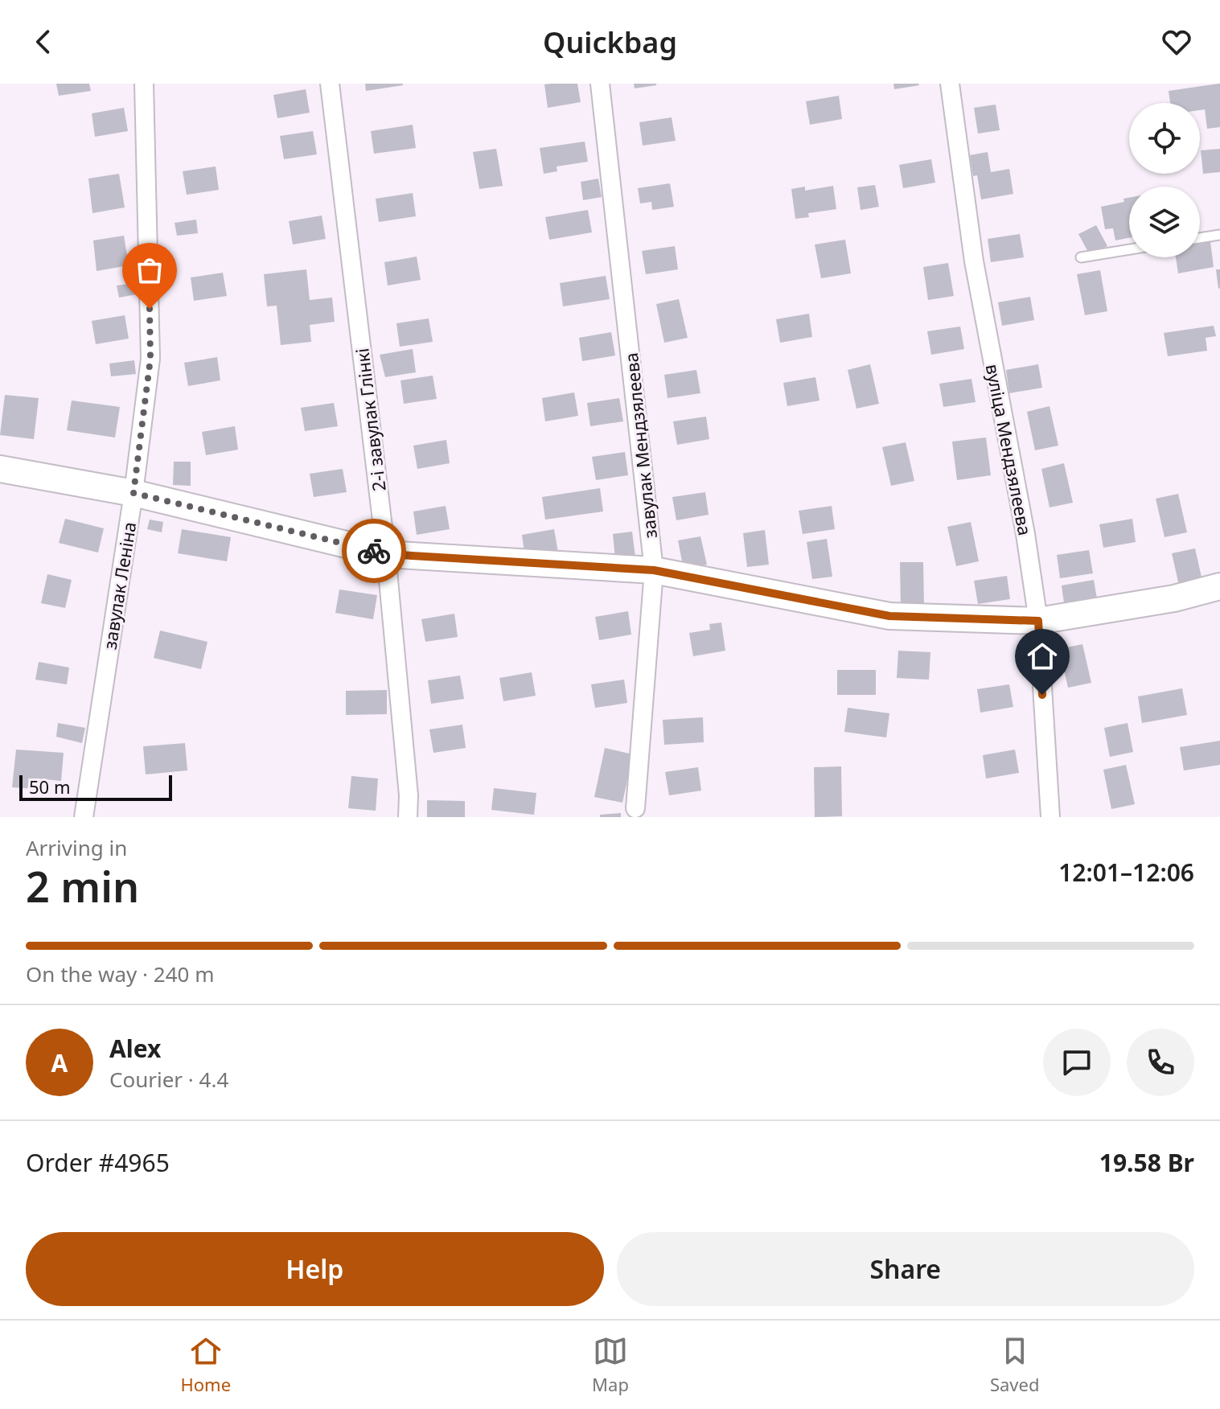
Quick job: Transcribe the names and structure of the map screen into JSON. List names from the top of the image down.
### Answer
{
  "streets": {
    "street": [
      "2-і завулак Глінкі",
      "завулак Мендзялеева",
      "вуліца Мендзялеева",
      "завулак Леніна"
    ]
  },
  "scale_bar": "50 m",
  "page": {
    "header": "Quickbag",
    "scale": "50 m",
    "heading": ["2 min", "Arriving in", "12:01–12:06"],
    "panel": [
      "Alex",
      "Courier · 4.4",
      "Order #4965",
      "19.58 Br"
    ],
    "bar": "On the way · 240 m",
    "round": "A",
    "buttons": ["Help", "Share"],
    "tabs": ["Home", "Map", "Saved"]
  }
}
